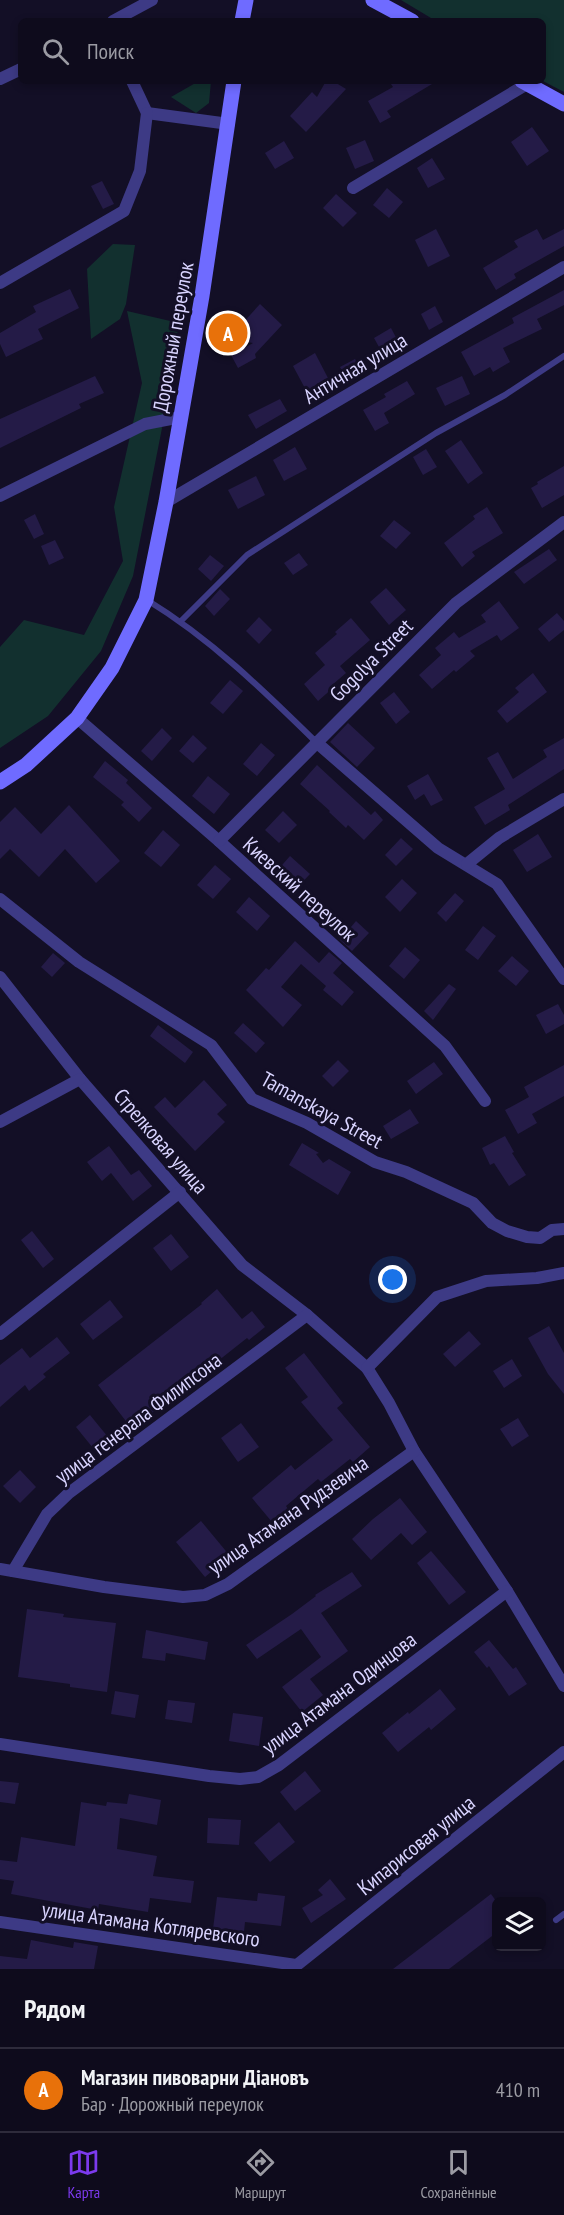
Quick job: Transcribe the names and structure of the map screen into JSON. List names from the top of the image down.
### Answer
{
  "streets": {
    "main road": ["Дорожный переулок"],
    "street": [
      "Античная улица",
      "Gogolya Street",
      "Киевский переулок",
      "Tamanskaya Street",
      "Стрелковая улица",
      "улица генерала Филипсона",
      "улица Атамана Рудзевича",
      "улица Атамана Одинцова",
      "Кипарисовая улица",
      "улица Атамана Котляревского"
    ]
  },
  "crossings": [
    ["Дорожный переулок", "Античная улица"],
    ["Дорожный переулок", "Киевский переулок"],
    ["Gogolya Street", "Киевский переулок"],
    ["Стрелковая улица", "улица генерала Филипсона"],
    ["Стрелковая улица", "улица Атамана Рудзевича"],
    ["Стрелковая улица", "улица Атамана Одинцова"],
    ["улица генерала Филипсона", "улица Атамана Рудзевича"],
    ["Кипарисовая улица", "улица Атамана Котляревского"]
  ],
  "page": {
    "search": "Поиск",
    "pins": "A",
    "heading": "Рядом",
    "list": [
      {
        "mark": "A",
        "name": "Магазин пивоварни Дiановъ",
        "note": "Бар · Дорожный переулок",
        "value": "410 m"
      }
    ],
    "nav": ["Карта", "Маршрут", "Сохранённые"]
  }
}
